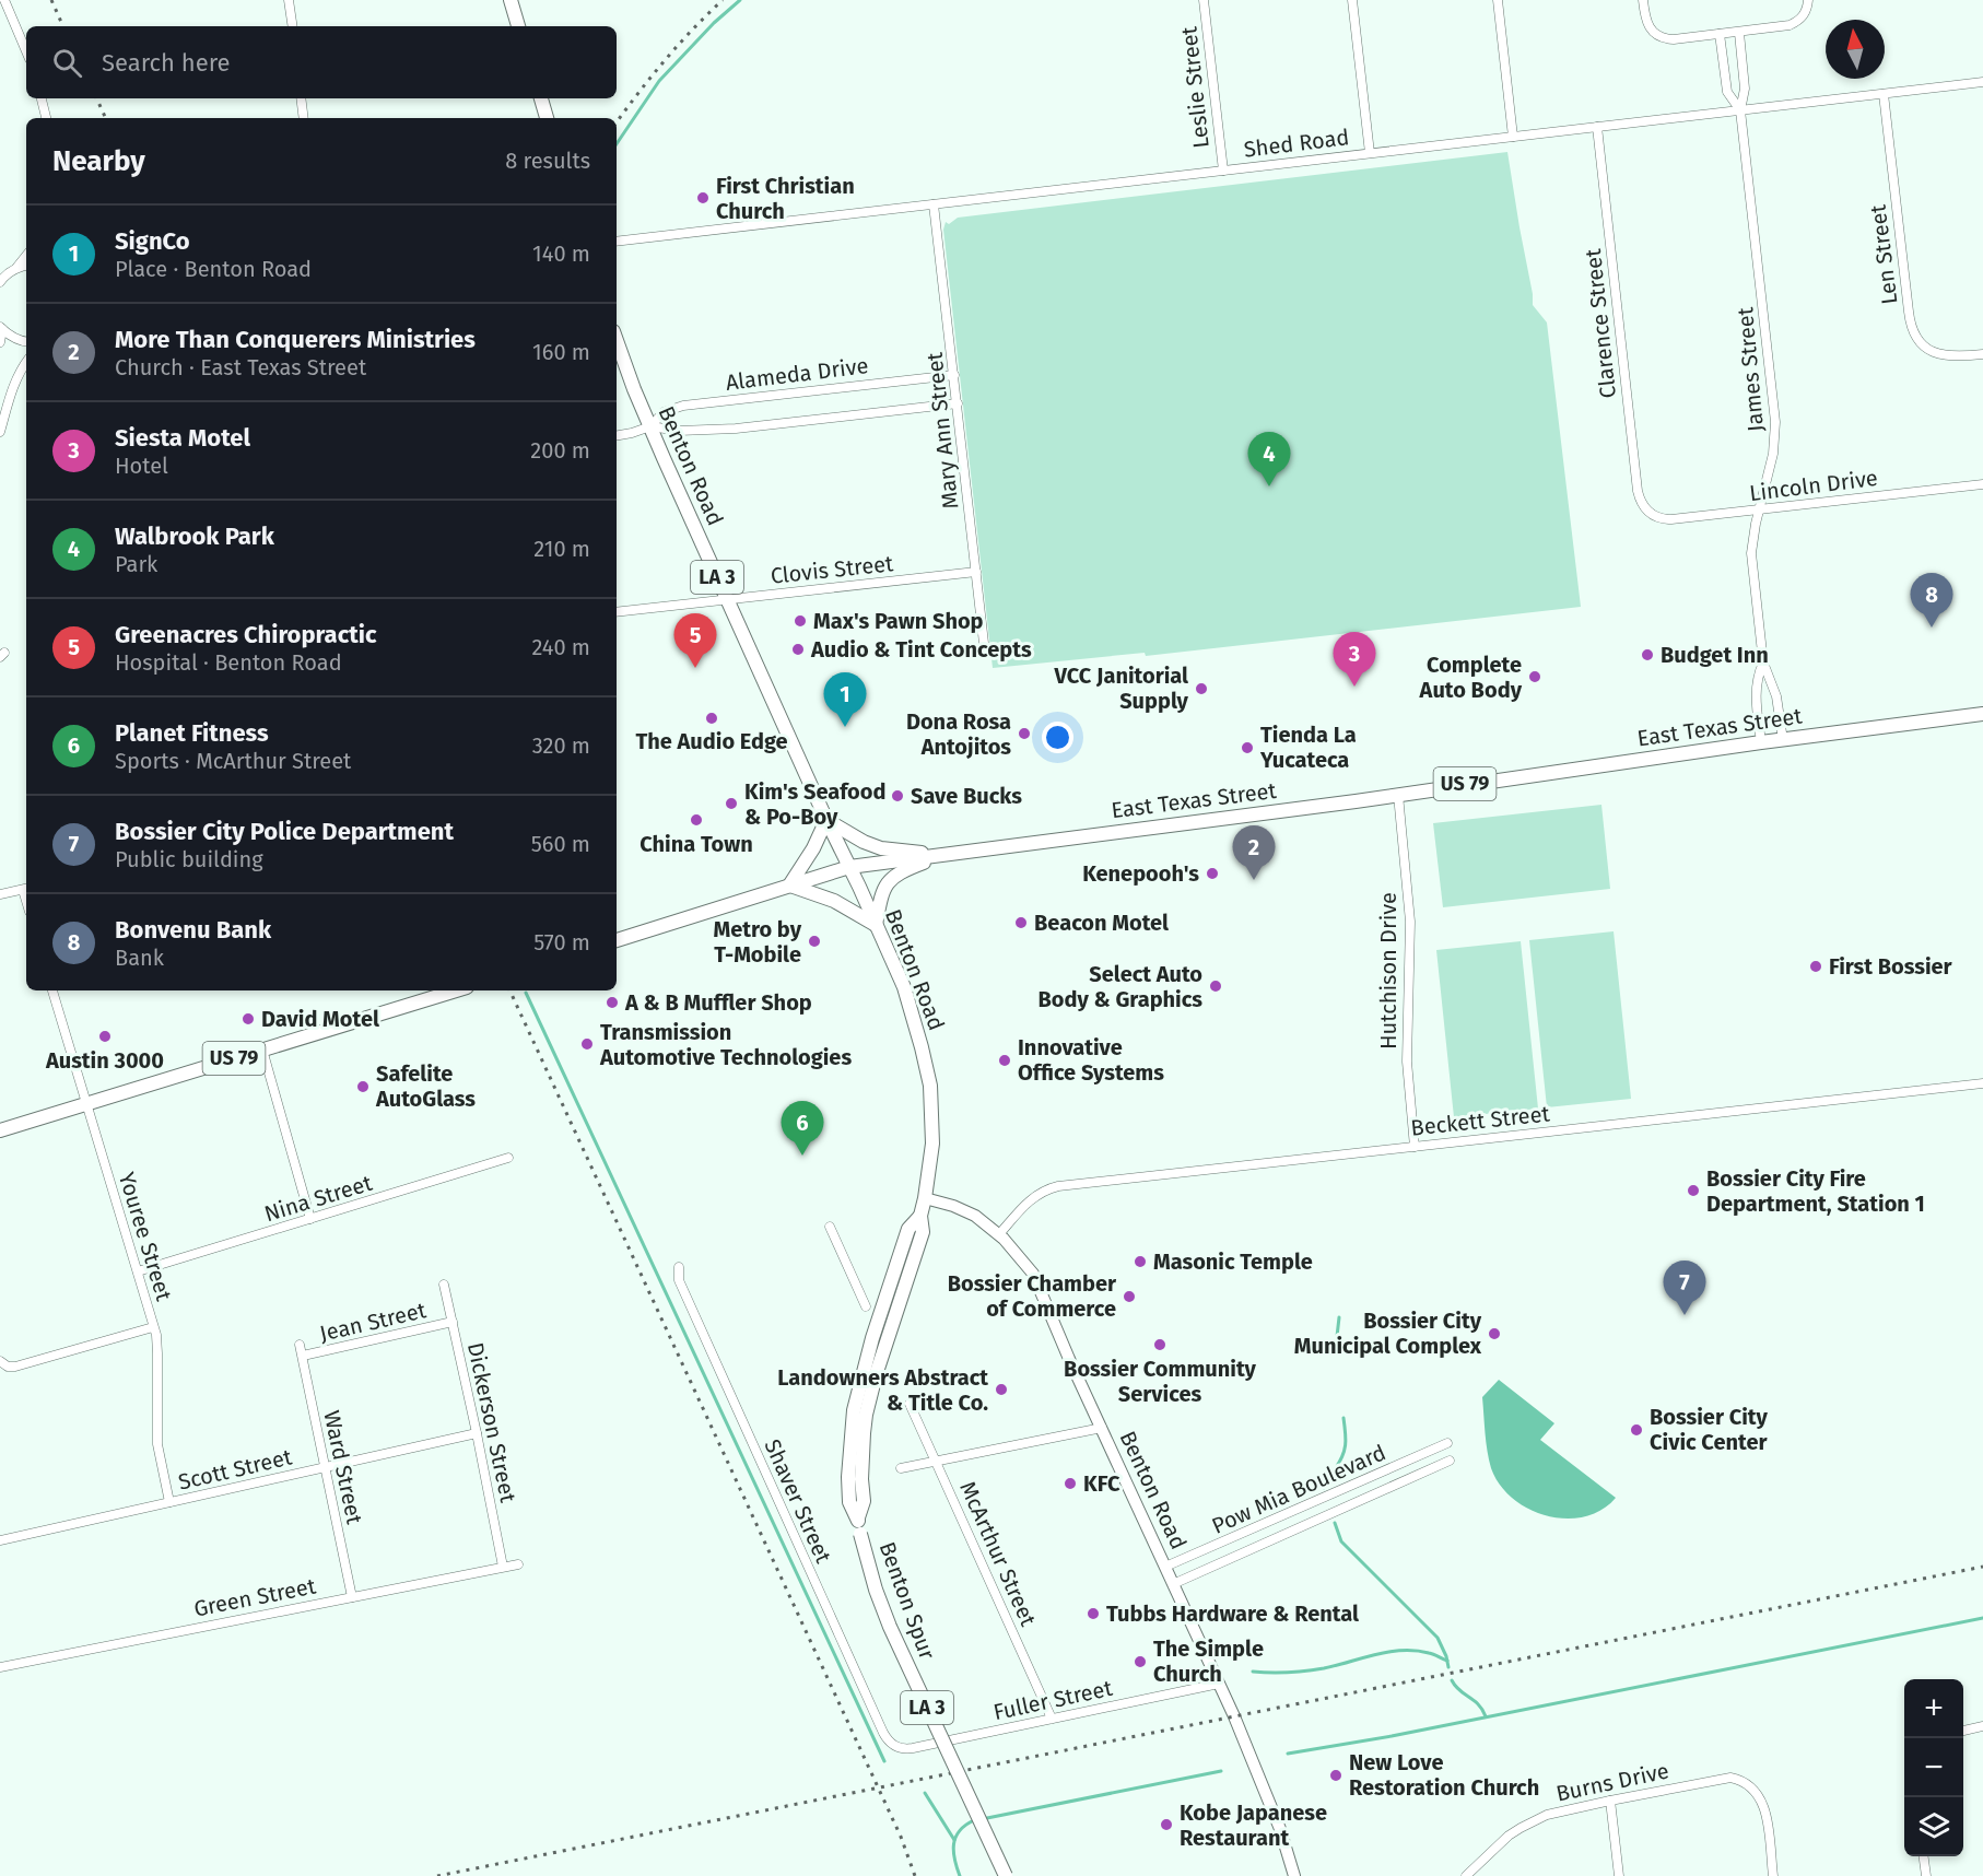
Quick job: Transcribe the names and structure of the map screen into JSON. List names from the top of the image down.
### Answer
{
  "streets": {
    "main road": [
      "Benton Road",
      "LA 3",
      "East Texas Street",
      "US 79",
      "Benton Spur"
    ],
    "street": [
      "Leslie Street",
      "Shed Road",
      "Len Street",
      "Clarence Street",
      "James Street",
      "Alameda Drive",
      "Mary Ann Street",
      "Lincoln Drive",
      "Clovis Street",
      "Hutchison Drive",
      "Beckett Street",
      "Nina Street",
      "Youree Street",
      "Jean Street",
      "Dickerson Street",
      "Ward Street",
      "Scott Street",
      "Pow Mia Boulevard",
      "Shaver Street",
      "McArthur Street",
      "Green Street",
      "Fuller Street",
      "Burns Drive"
    ]
  },
  "crossings": [
    ["Leslie Street", "Shed Road"],
    ["Shed Road", "Len Street"],
    ["Shed Road", "Clarence Street"],
    ["Shed Road", "James Street"],
    ["Shed Road", "Mary Ann Street"],
    ["Clarence Street", "Lincoln Drive"],
    ["James Street", "Lincoln Drive"],
    ["James Street", "East Texas Street"],
    ["Alameda Drive", "Mary Ann Street"],
    ["Alameda Drive", "Benton Road"],
    ["Mary Ann Street", "Clovis Street"],
    ["Benton Road", "Clovis Street"],
    ["Benton Road", "East Texas Street"],
    ["Benton Road", "Beckett Street"],
    ["Benton Road", "Pow Mia Boulevard"],
    ["Benton Road", "Benton Spur"],
    ["Benton Road", "Fuller Street"],
    ["East Texas Street", "Hutchison Drive"],
    ["US 79", "Youree Street"],
    ["Hutchison Drive", "Beckett Street"],
    ["Nina Street", "Youree Street"],
    ["Youree Street", "Scott Street"],
    ["Jean Street", "Dickerson Street"],
    ["Jean Street", "Ward Street"],
    ["Dickerson Street", "Scott Street"],
    ["Dickerson Street", "Green Street"],
    ["Ward Street", "Scott Street"],
    ["Ward Street", "Green Street"],
    ["Shaver Street", "Fuller Street"],
    ["McArthur Street", "Fuller Street"]
  ],
  "places": [
    "First Christian Church",
    "Max's Pawn Shop",
    "Audio & Tint Concepts",
    "Budget Inn",
    "Complete Auto Body",
    "VCC Janitorial Supply",
    "The Audio Edge",
    "Dona Rosa Antojitos",
    "Tienda La Yucateca",
    "Save Bucks",
    "Kim's Seafood & Po-Boy",
    "China Town",
    "Kenepooh's",
    "Beacon Motel",
    "Metro by T-Mobile",
    "First Bossier",
    "Select Auto Body & Graphics",
    "A & B Muffler Shop",
    "David Motel",
    "Austin 3000",
    "Transmission Automotive Technologies",
    "Innovative Office Systems",
    "Safelite AutoGlass",
    "Bossier City Fire Department, Station 1",
    "Masonic Temple",
    "Bossier Chamber of Commerce",
    "Bossier City Municipal Complex",
    "Bossier Community Services",
    "Landowners Abstract & Title Co.",
    "Bossier City Civic Center",
    "KFC",
    "Tubbs Hardware & Rental",
    "The Simple Church",
    "New Love Restoration Church",
    "Kobe Japanese Restaurant"
  ],
  "north": "top",
  "page": {
    "search": "Search here",
    "heading": ["Nearby", "8 results"],
    "list": [
      {
        "mark": "1",
        "name": "SignCo",
        "note": "Place · Benton Road",
        "value": "140 m"
      },
      {
        "mark": "2",
        "name": "More Than Conquerers Ministries",
        "note": "Church · East Texas Street",
        "value": "160 m"
      },
      {
        "mark": "3",
        "name": "Siesta Motel",
        "note": "Hotel",
        "value": "200 m"
      },
      {
        "mark": "4",
        "name": "Walbrook Park",
        "note": "Park",
        "value": "210 m"
      },
      {
        "mark": "5",
        "name": "Greenacres Chiropractic",
        "note": "Hospital · Benton Road",
        "value": "240 m"
      },
      {
        "mark": "6",
        "name": "Planet Fitness",
        "note": "Sports · McArthur Street",
        "value": "320 m"
      },
      {
        "mark": "7",
        "name": "Bossier City Police Department",
        "note": "Public building",
        "value": "560 m"
      },
      {
        "mark": "8",
        "name": "Bonvenu Bank",
        "note": "Bank",
        "value": "570 m"
      }
    ],
    "pins": [
      "4",
      "8",
      "5",
      "3",
      "1",
      "2",
      "6",
      "7"
    ],
    "map_buttons": ["+", "−"]
  }
}
